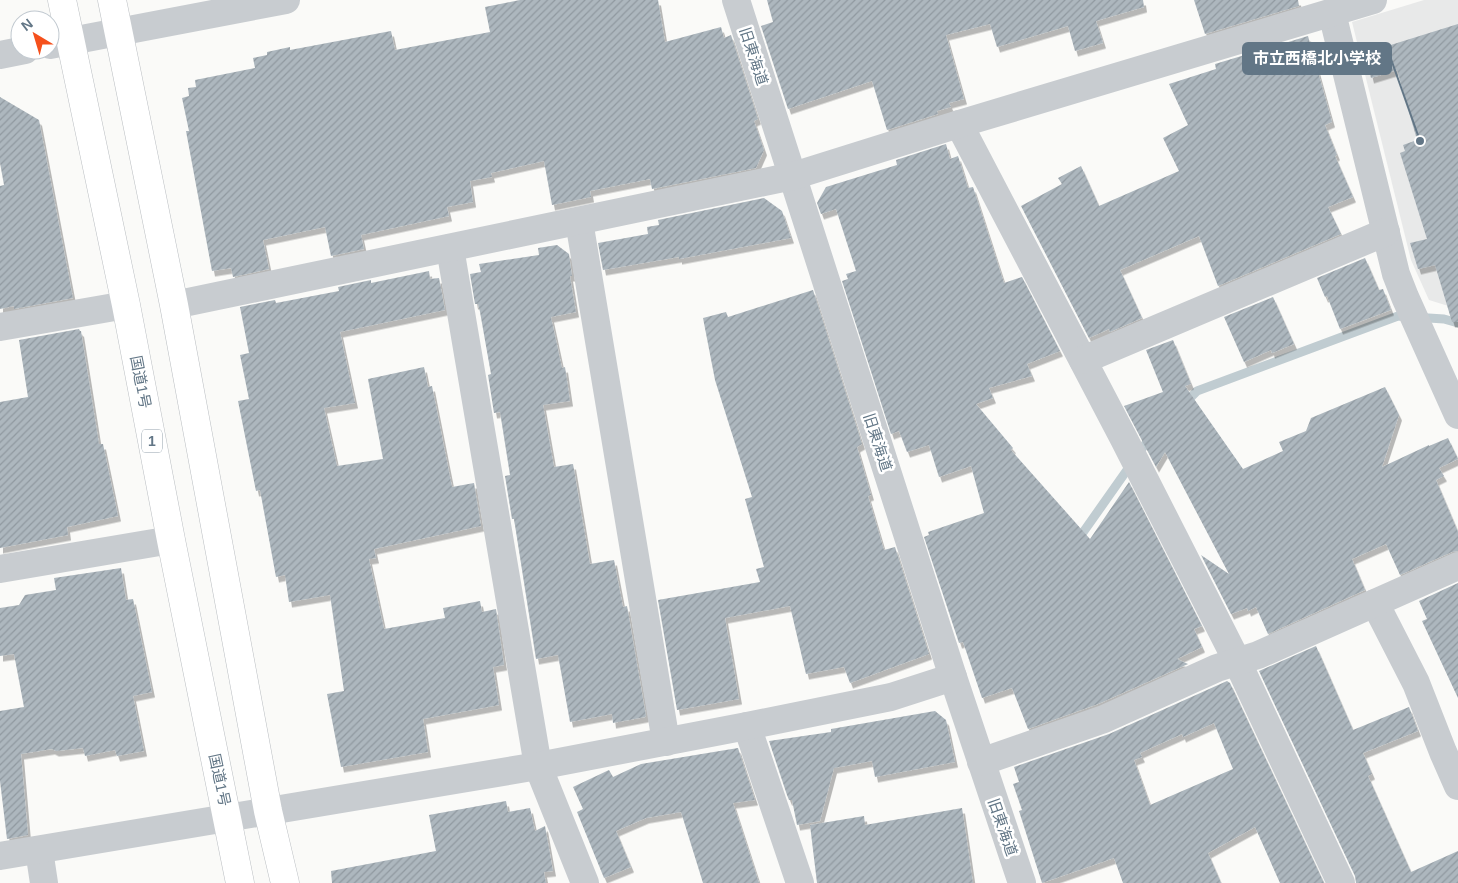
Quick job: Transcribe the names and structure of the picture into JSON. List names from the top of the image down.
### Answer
{
  "streets": {
    "highway": ["国道1号", "1"],
    "street": ["旧東海道"]
  },
  "places": ["市立西橋北小学校"],
  "north": "top left"
}
